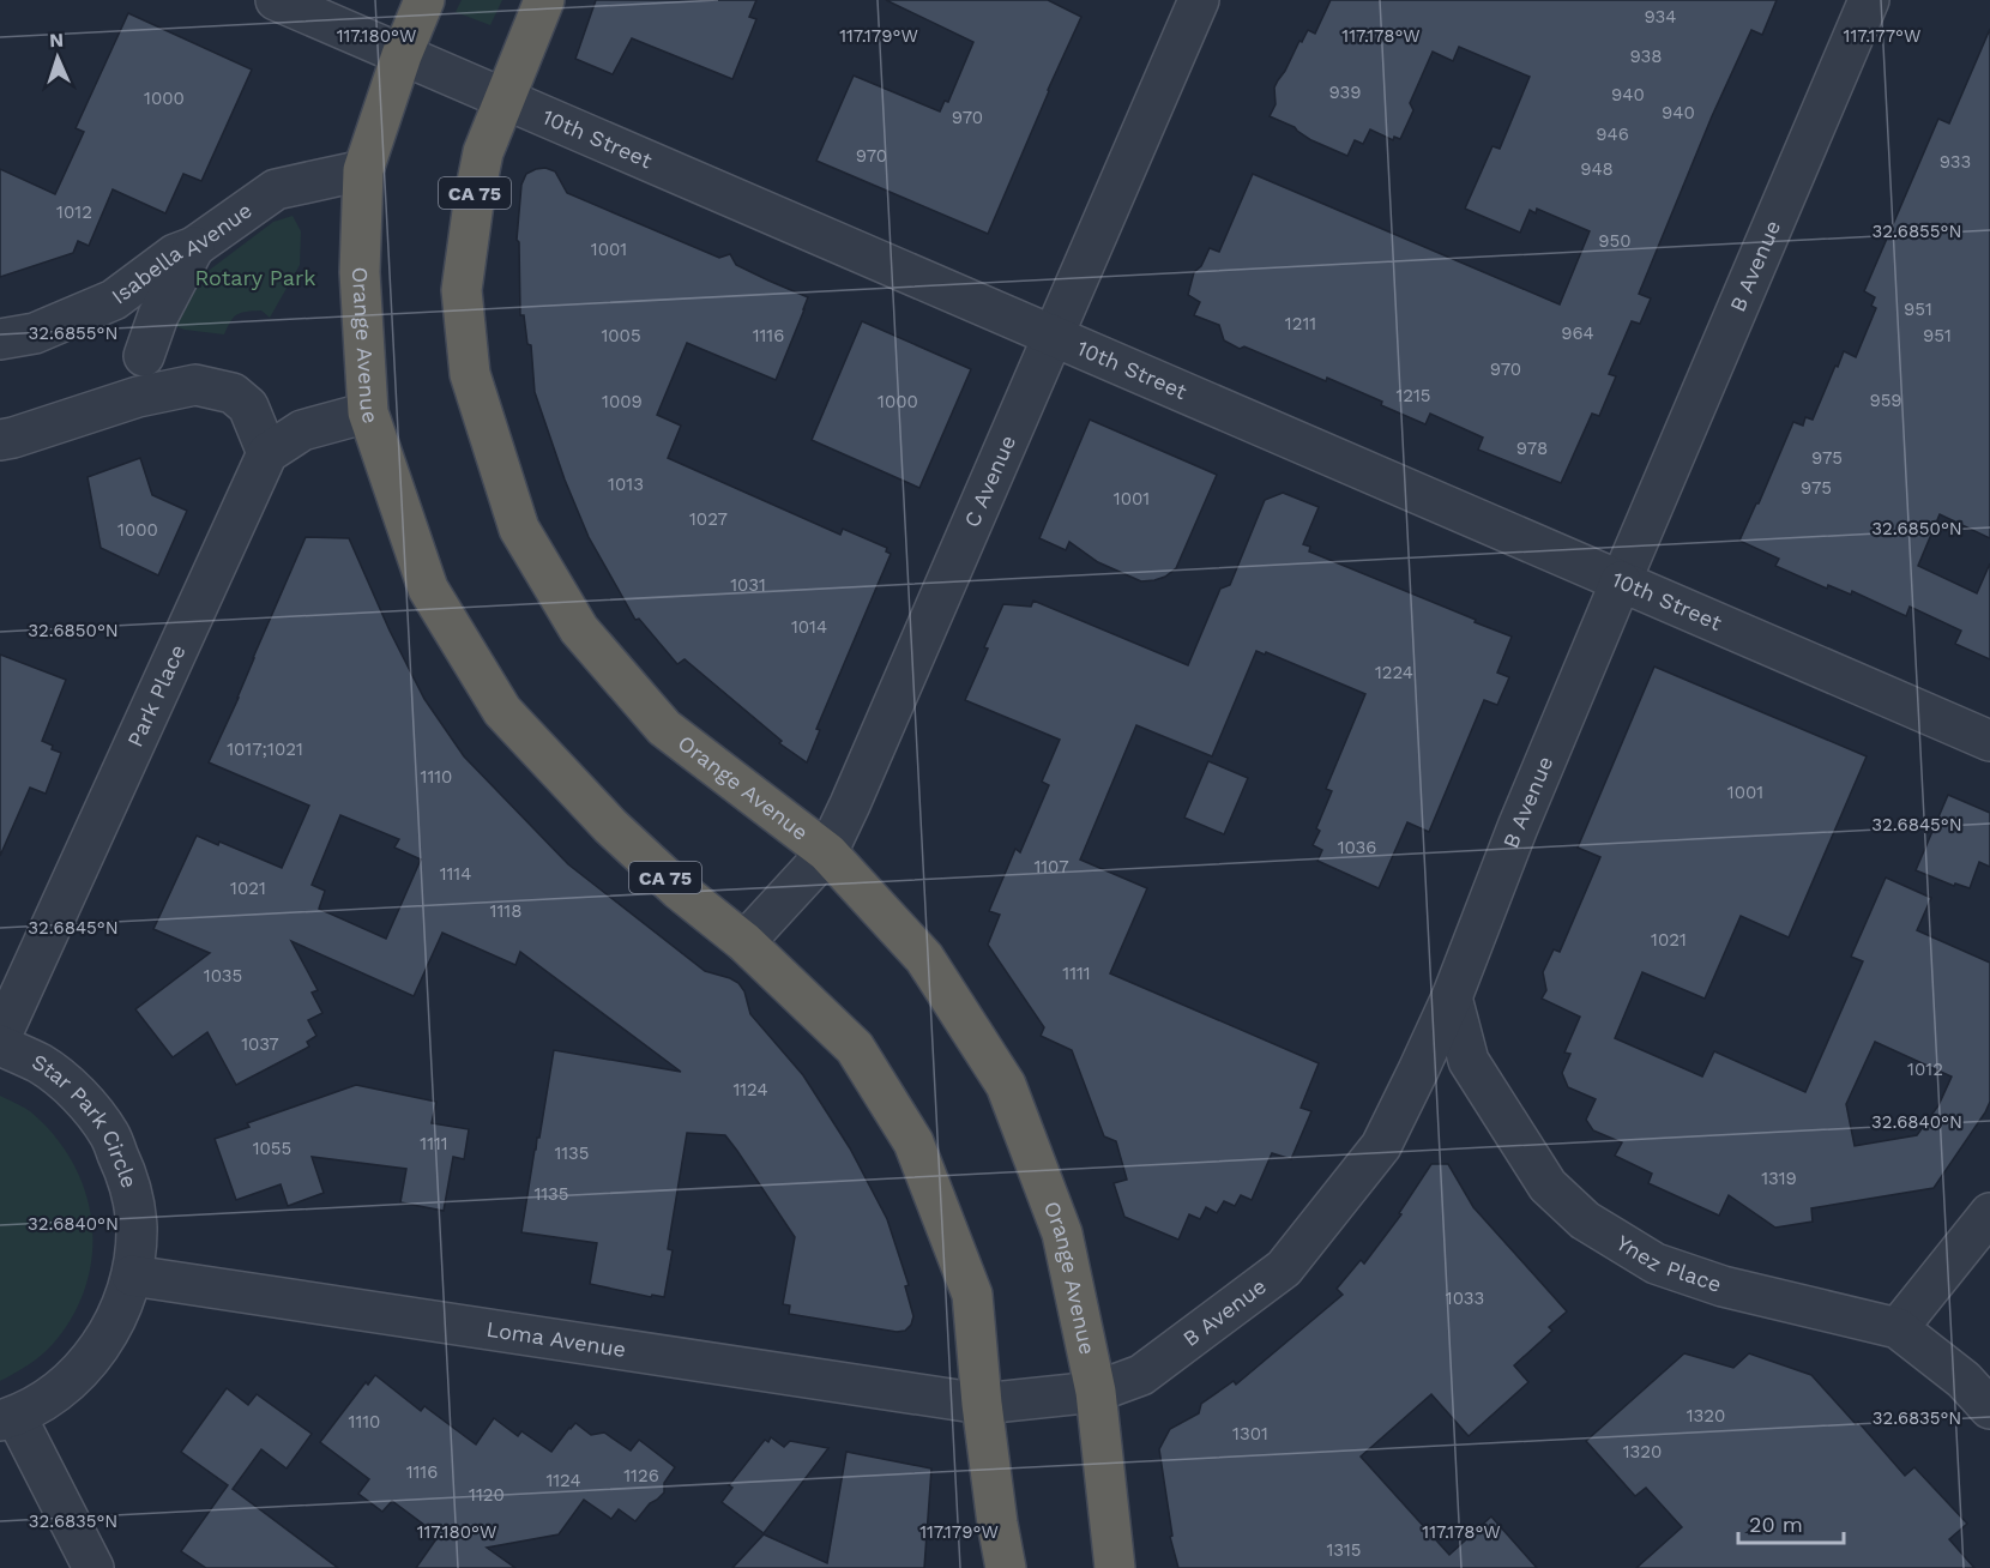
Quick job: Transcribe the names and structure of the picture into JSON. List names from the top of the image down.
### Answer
{
  "streets": {
    "highway": ["CA 75", "Orange Avenue"],
    "street": [
      "10th Street",
      "Isabella Avenue",
      "B Avenue",
      "C Avenue",
      "Park Place",
      "Star Park Circle",
      "Ynez Place",
      "Loma Avenue"
    ]
  },
  "crossings": [
    ["10th Street", "B Avenue"],
    ["10th Street", "Orange Avenue"],
    ["10th Street", "C Avenue"],
    ["Isabella Avenue", "Orange Avenue"],
    ["B Avenue", "Orange Avenue"],
    ["B Avenue", "Ynez Place"],
    ["B Avenue", "Loma Avenue"],
    ["Orange Avenue", "C Avenue"],
    ["Orange Avenue", "Loma Avenue"],
    ["Star Park Circle", "Loma Avenue"]
  ],
  "parks": ["Rotary Park"],
  "house_numbers": [
    "934",
    "938",
    "939",
    "940",
    "1000",
    "940",
    "970",
    "946",
    "970",
    "933",
    "948",
    "1012",
    "950",
    "1001",
    "951",
    "1211",
    "964",
    "1005",
    "1116",
    "951",
    "970",
    "1215",
    "959",
    "1009",
    "1000",
    "978",
    "975",
    "1013",
    "975",
    "1001",
    "1027",
    "1000",
    "1031",
    "1014",
    "1224",
    "1017;1021",
    "1110",
    "1001",
    "1036",
    "1107",
    "1114",
    "1021",
    "1118",
    "1021",
    "1111",
    "1035",
    "1037",
    "1012",
    "1124",
    "1111",
    "1055",
    "1135",
    "1319",
    "1135",
    "1033",
    "1320",
    "1110",
    "1301",
    "1320",
    "1116",
    "1126",
    "1124",
    "1120",
    "1315"
  ],
  "scale_bar": "20 m",
  "north": "top",
  "coordinates": [
    "117.180°W",
    "117.179°W",
    "117.178°W",
    "117.177°W",
    "32.6855°N",
    "32.6850°N",
    "32.6845°N",
    "32.6840°N",
    "32.6835°N"
  ]
}
